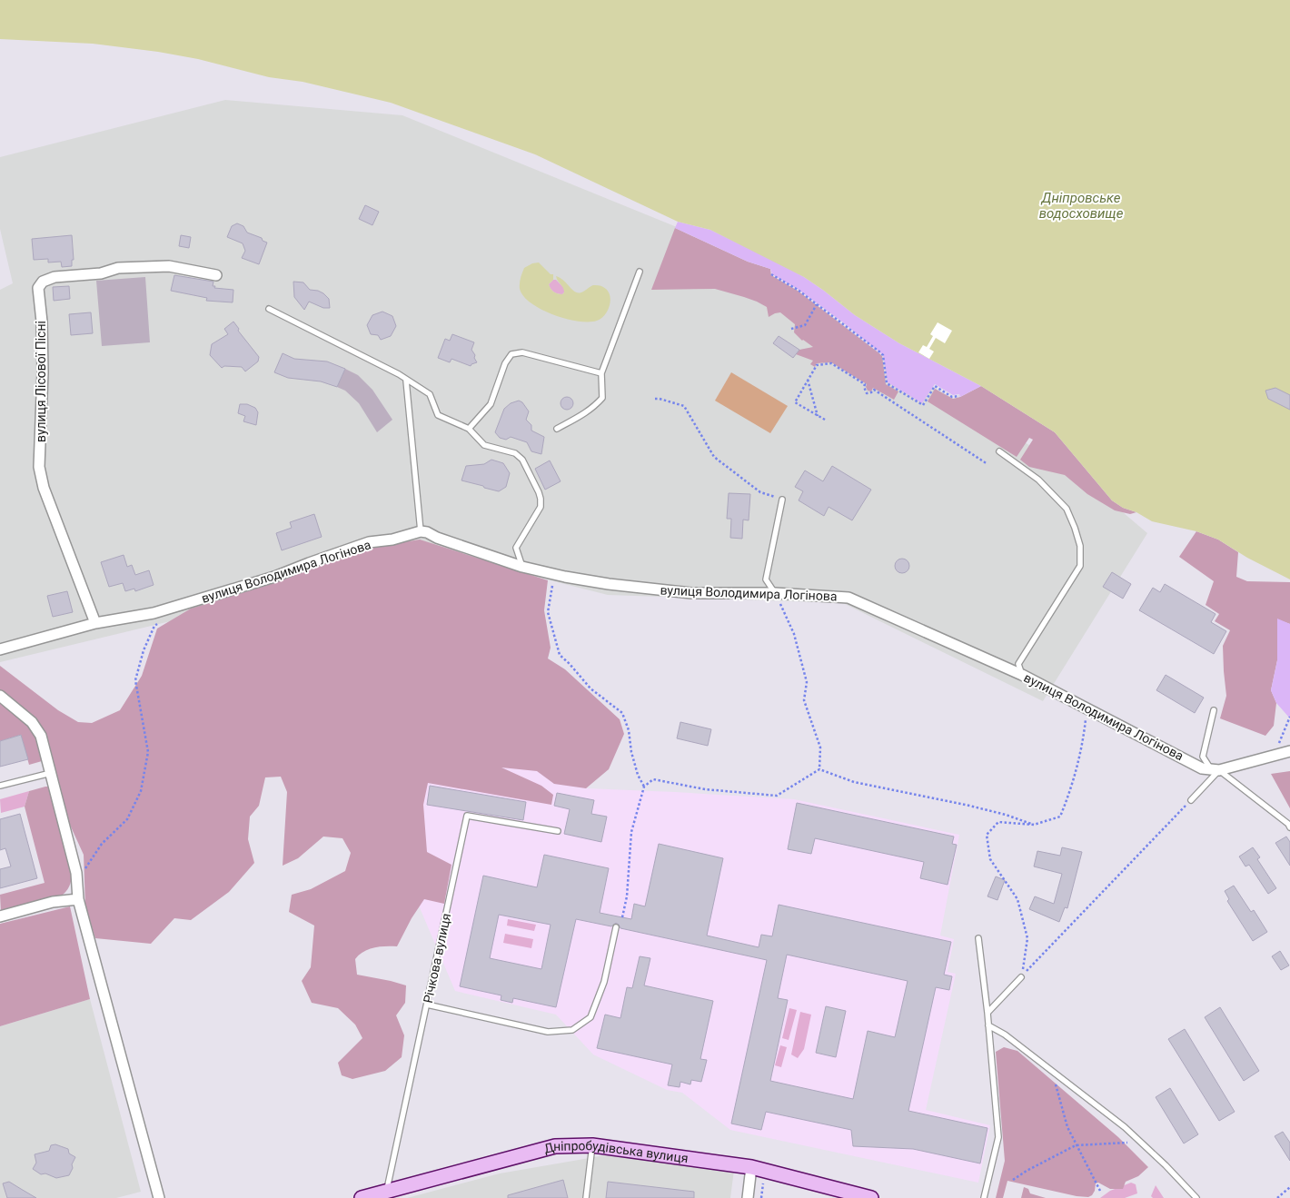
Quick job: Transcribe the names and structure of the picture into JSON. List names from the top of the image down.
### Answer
{
  "streets": {
    "street": ["вулиця Лісової Пісні", "вулиця Володимира Логінова", "Дніпробудівська вулиця"],
    "lane": ["Річкова вулиця"]
  },
  "crossings": [
    ["вулиця Лісової Пісні", "вулиця Володимира Логінова"],
    ["Річкова вулиця", "Дніпробудівська вулиця"]
  ],
  "water": ["Дніпровське водосховище"]
}
